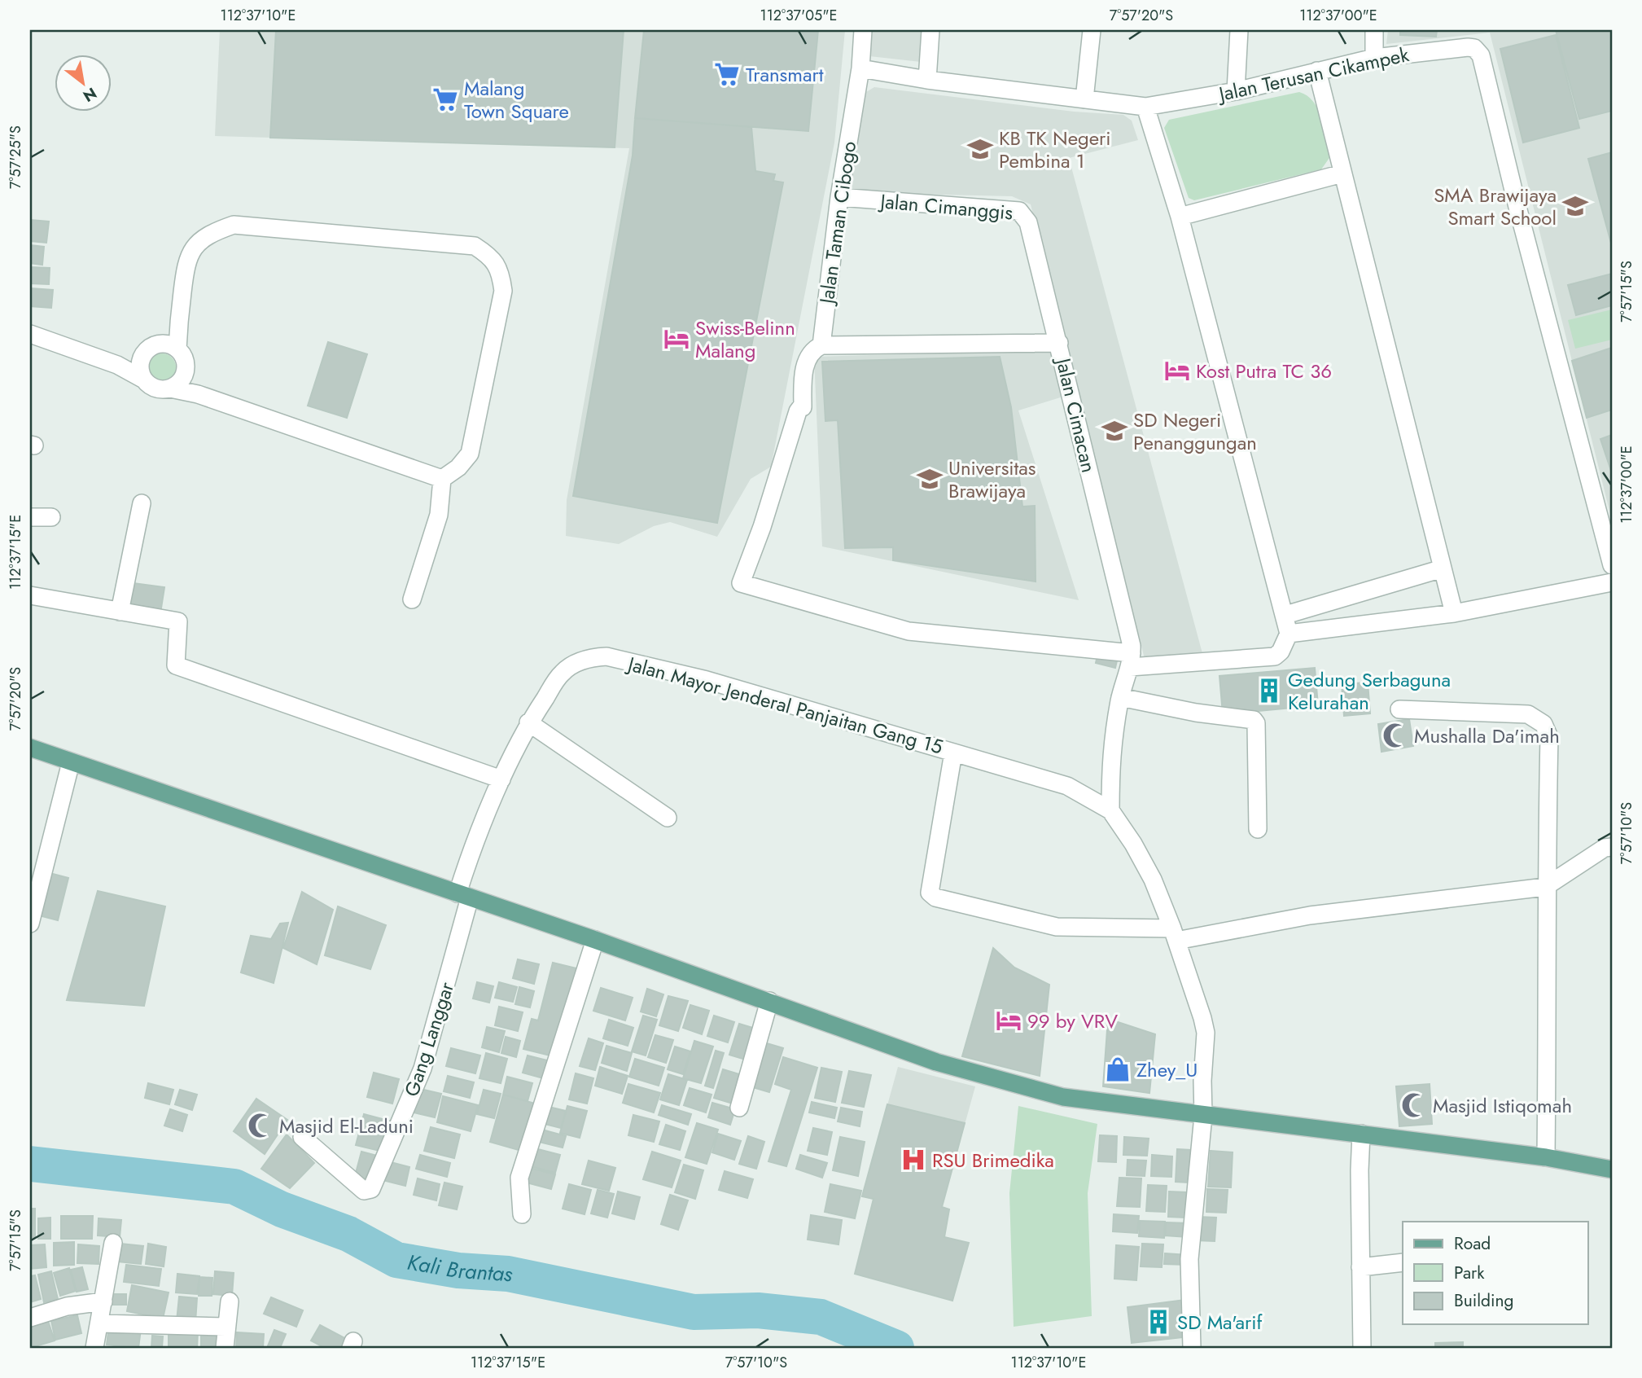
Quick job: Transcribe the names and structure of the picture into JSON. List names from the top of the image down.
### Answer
{
  "streets": {
    "street": [
      "Jalan Terusan Cikampek",
      "Jalan Cimanggis",
      "Jalan Taman Cibogo",
      "Jalan Cimacan",
      "Jalan Mayor Jenderal Panjaitan Gang 15",
      "Gang Langgar"
    ]
  },
  "crossings": [
    ["Jalan Terusan Cikampek", "Jalan Taman Cibogo"],
    ["Jalan Cimanggis", "Jalan Taman Cibogo"],
    ["Jalan Cimanggis", "Jalan Cimacan"],
    ["Jalan Taman Cibogo", "Jalan Cimacan"],
    ["Jalan Mayor Jenderal Panjaitan Gang 15", "Gang Langgar"]
  ],
  "water": ["Kali Brantas"],
  "places": {
    "supermarket": ["Transmart", "Malang Town Square"],
    "school or university": [
      "KB TK Negeri Pembina 1",
      "SMA Brawijaya Smart School",
      "SD Negeri Penanggungan",
      "Universitas Brawijaya"
    ],
    "hotel": ["Swiss-Belinn Malang", "Kost Putra TC 36", "99 by VRV"],
    "building": ["Gedung Serbaguna Kelurahan", "SD Ma'arif"],
    "mosque": ["Mushalla Da'imah", "Masjid Istiqomah", "Masjid El-Laduni"],
    "shop": ["Zhey_U"],
    "hospital": ["RSU Brimedika"]
  },
  "legend": ["Road", "Park", "Building"],
  "north": "bottom right",
  "coordinates": [
    "112°37'10\"E",
    "112°37'05\"E",
    "7°57'20\"S",
    "112°37'00\"E",
    "7°57'25\"S",
    "7°57'15\"S",
    "112°37'15\"E",
    "7°57'10\"S"
  ]
}
